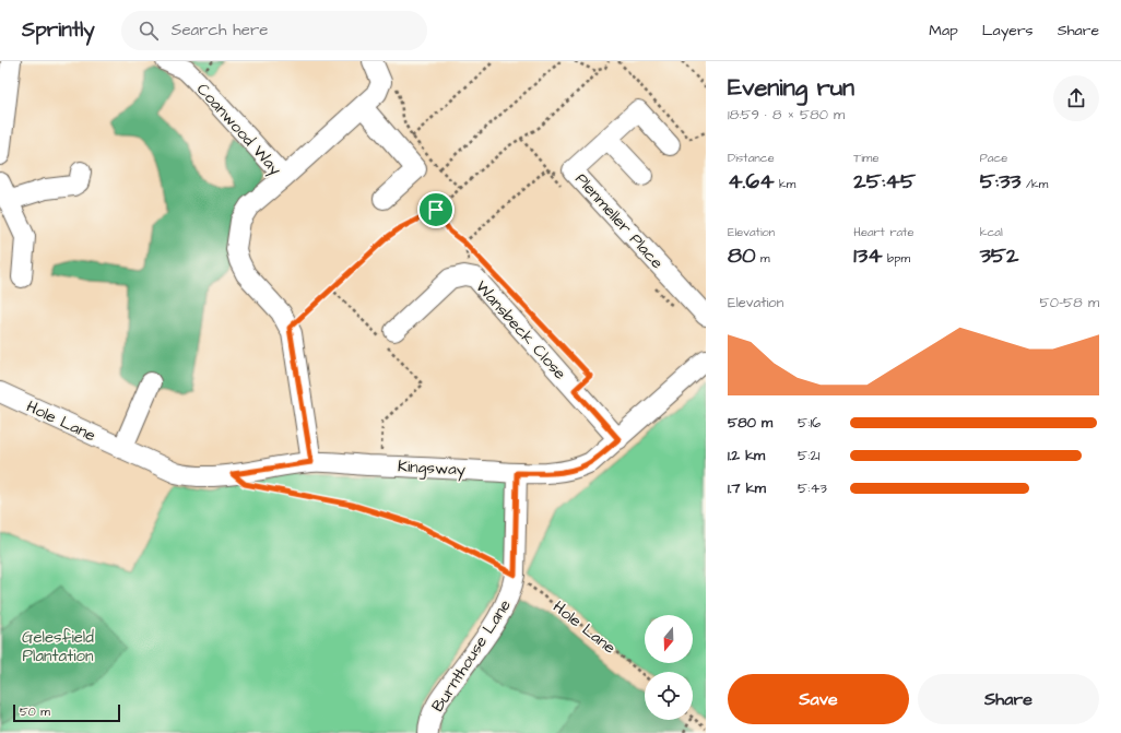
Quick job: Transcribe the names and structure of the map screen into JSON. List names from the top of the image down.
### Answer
{
  "streets": {
    "street": [
      "Coanwood Way",
      "Plenmeller Place",
      "Wansbeck Close",
      "Hole Lane",
      "Kingsway",
      "Burnthouse Lane"
    ]
  },
  "crossings": [
    ["Coanwood Way", "Kingsway"],
    ["Wansbeck Close", "Kingsway"],
    ["Hole Lane", "Kingsway"],
    ["Hole Lane", "Burnthouse Lane"],
    ["Kingsway", "Burnthouse Lane"]
  ],
  "parks": ["Gelesfield Plantation"],
  "scale_bar": "50 m",
  "north": "bottom",
  "page": {
    "header": "Sprintly",
    "search": "Search here",
    "nav": ["Map", "Layers", "Share"],
    "heading": ["Evening run", "18:59 · 8 × 580 m"],
    "stats": [
      ["Distance", "4.64 km"],
      ["Time", "25:45"],
      ["Pace", "5:33 /km"],
      ["Elevation", "80 m"],
      ["Heart rate", "134 bpm"],
      ["kcal", "352"]
    ],
    "chart": ["Elevation", "50–58 m"],
    "list": [
      {
        "name": "580 m",
        "note": "5:16"
      },
      {
        "name": "1.2 km",
        "note": "5:21"
      },
      {
        "name": "1.7 km",
        "note": "5:43"
      }
    ],
    "buttons": ["Save", "Share"],
    "scale": "50 m"
  }
}
